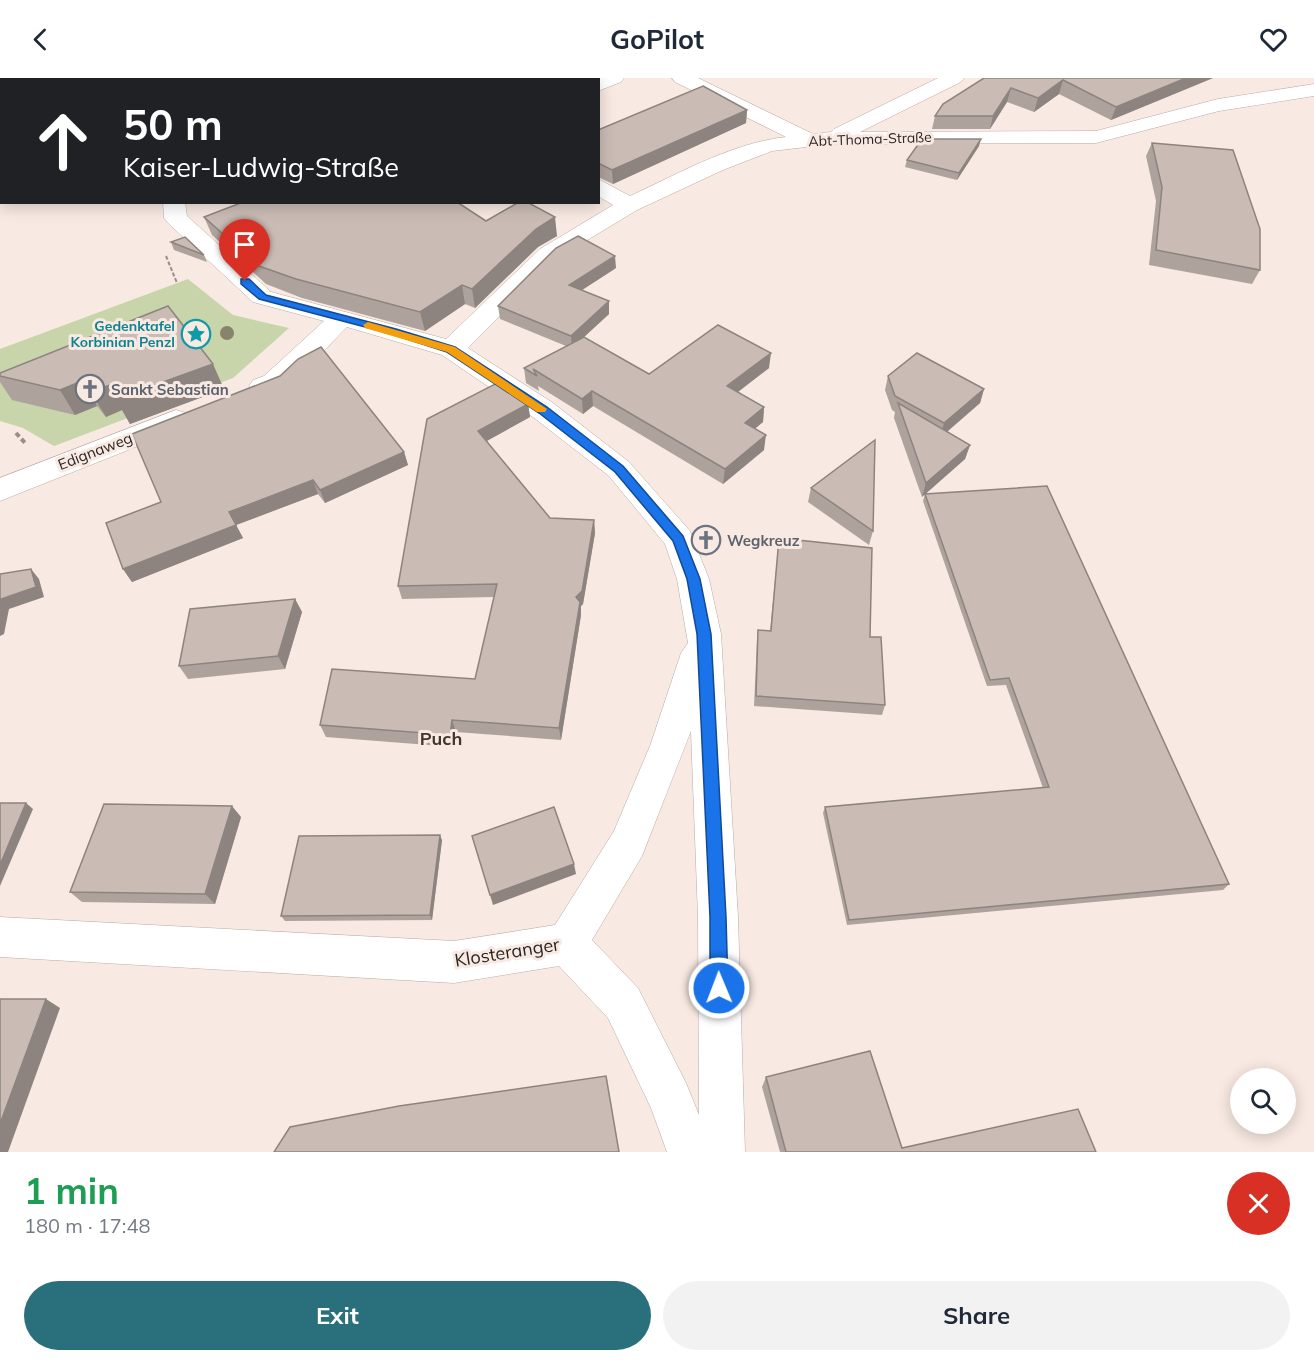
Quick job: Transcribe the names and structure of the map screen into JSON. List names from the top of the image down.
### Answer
{
  "streets": {
    "street": ["Abt-Thoma-Straße", "Edignaweg", "Klosteranger"]
  },
  "districts": ["Puch"],
  "places": {
    "place": ["Gedenktafel Korbinian Penzl"],
    "church": ["Sankt Sebastian", "Wegkreuz"]
  },
  "page": {
    "header": "GoPilot",
    "turn": ["50 m", "Kaiser-Ludwig-Straße"],
    "heading": ["1 min", "180 m · 17:48"],
    "buttons": ["Exit", "Share"]
  }
}
